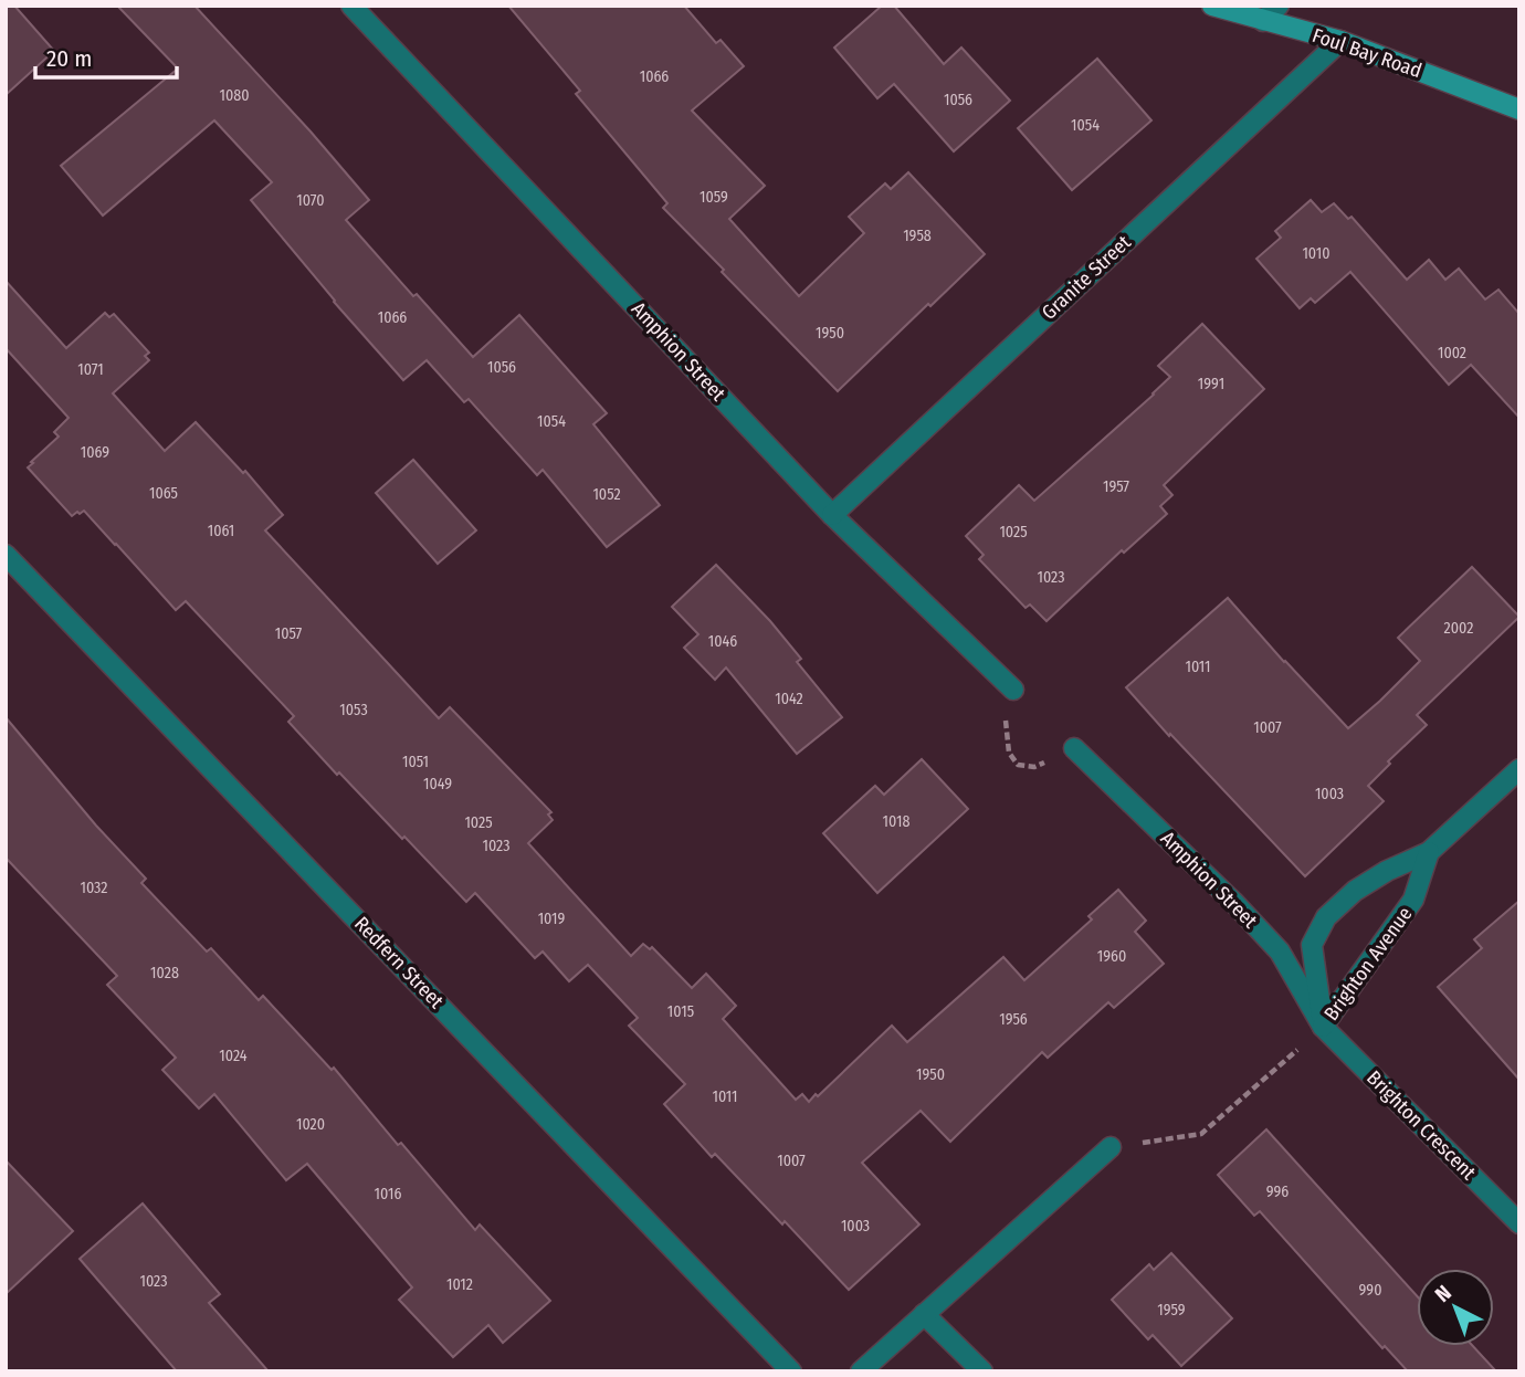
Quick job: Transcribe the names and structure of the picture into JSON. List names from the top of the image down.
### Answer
{
  "streets": {
    "street": [
      "Foul Bay Road",
      "Granite Street",
      "Amphion Street",
      "Redfern Street",
      "Brighton Avenue",
      "Brighton Crescent"
    ]
  },
  "crossings": [
    ["Foul Bay Road", "Granite Street"],
    ["Granite Street", "Amphion Street"],
    ["Amphion Street", "Brighton Avenue"],
    ["Amphion Street", "Brighton Crescent"],
    ["Brighton Avenue", "Brighton Crescent"]
  ],
  "house_numbers": [
    "1066",
    "1080",
    "1056",
    "1054",
    "1059",
    "1070",
    "1958",
    "1010",
    "1066",
    "1950",
    "1002",
    "1056",
    "1071",
    "1991",
    "1054",
    "1069",
    "1957",
    "1065",
    "1052",
    "1061",
    "1025",
    "1023",
    "2002",
    "1057",
    "1046",
    "1011",
    "1042",
    "1053",
    "1007",
    "1051",
    "1049",
    "1003",
    "1018",
    "1025",
    "1023",
    "1032",
    "1019",
    "1960",
    "1028",
    "1015",
    "1956",
    "1024",
    "1950",
    "1011",
    "1020",
    "1007",
    "996",
    "1016",
    "1003",
    "1023",
    "1012",
    "990",
    "1959"
  ],
  "scale_bar": "20 m",
  "north": "top left"
}
